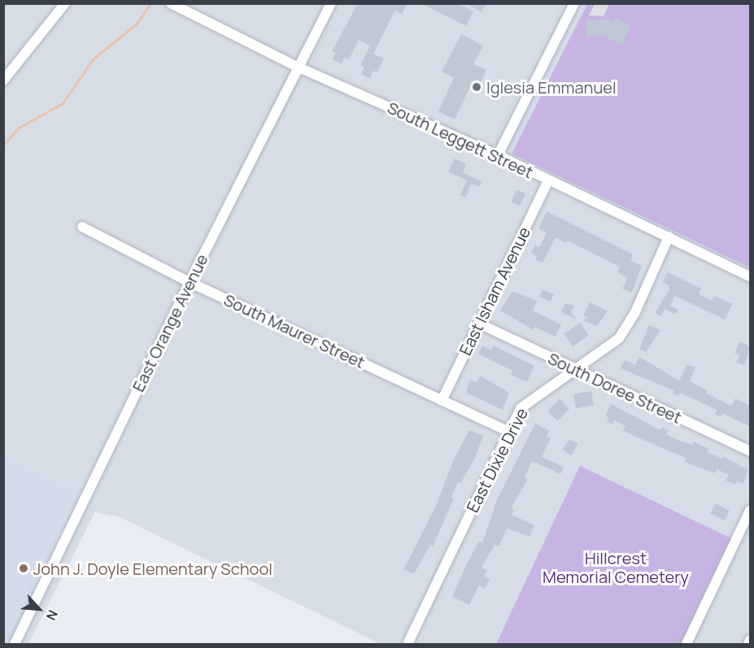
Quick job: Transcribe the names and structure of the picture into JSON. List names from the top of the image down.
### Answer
{
  "streets": {
    "street": [
      "South Leggett Street",
      "East Isham Avenue",
      "East Orange Avenue",
      "South Maurer Street",
      "South Doree Street",
      "East Dixie Drive"
    ]
  },
  "crossings": [
    ["South Leggett Street", "East Isham Avenue"],
    ["South Leggett Street", "East Orange Avenue"],
    ["South Leggett Street", "East Dixie Drive"],
    ["East Isham Avenue", "South Maurer Street"],
    ["East Isham Avenue", "South Doree Street"],
    ["East Orange Avenue", "South Maurer Street"],
    ["South Maurer Street", "East Dixie Drive"],
    ["South Doree Street", "East Dixie Drive"]
  ],
  "parks": ["Hillcrest Memorial Cemetery"],
  "places": ["Iglesia Emmanuel", "John J. Doyle Elementary School"],
  "north": "bottom right"
}
